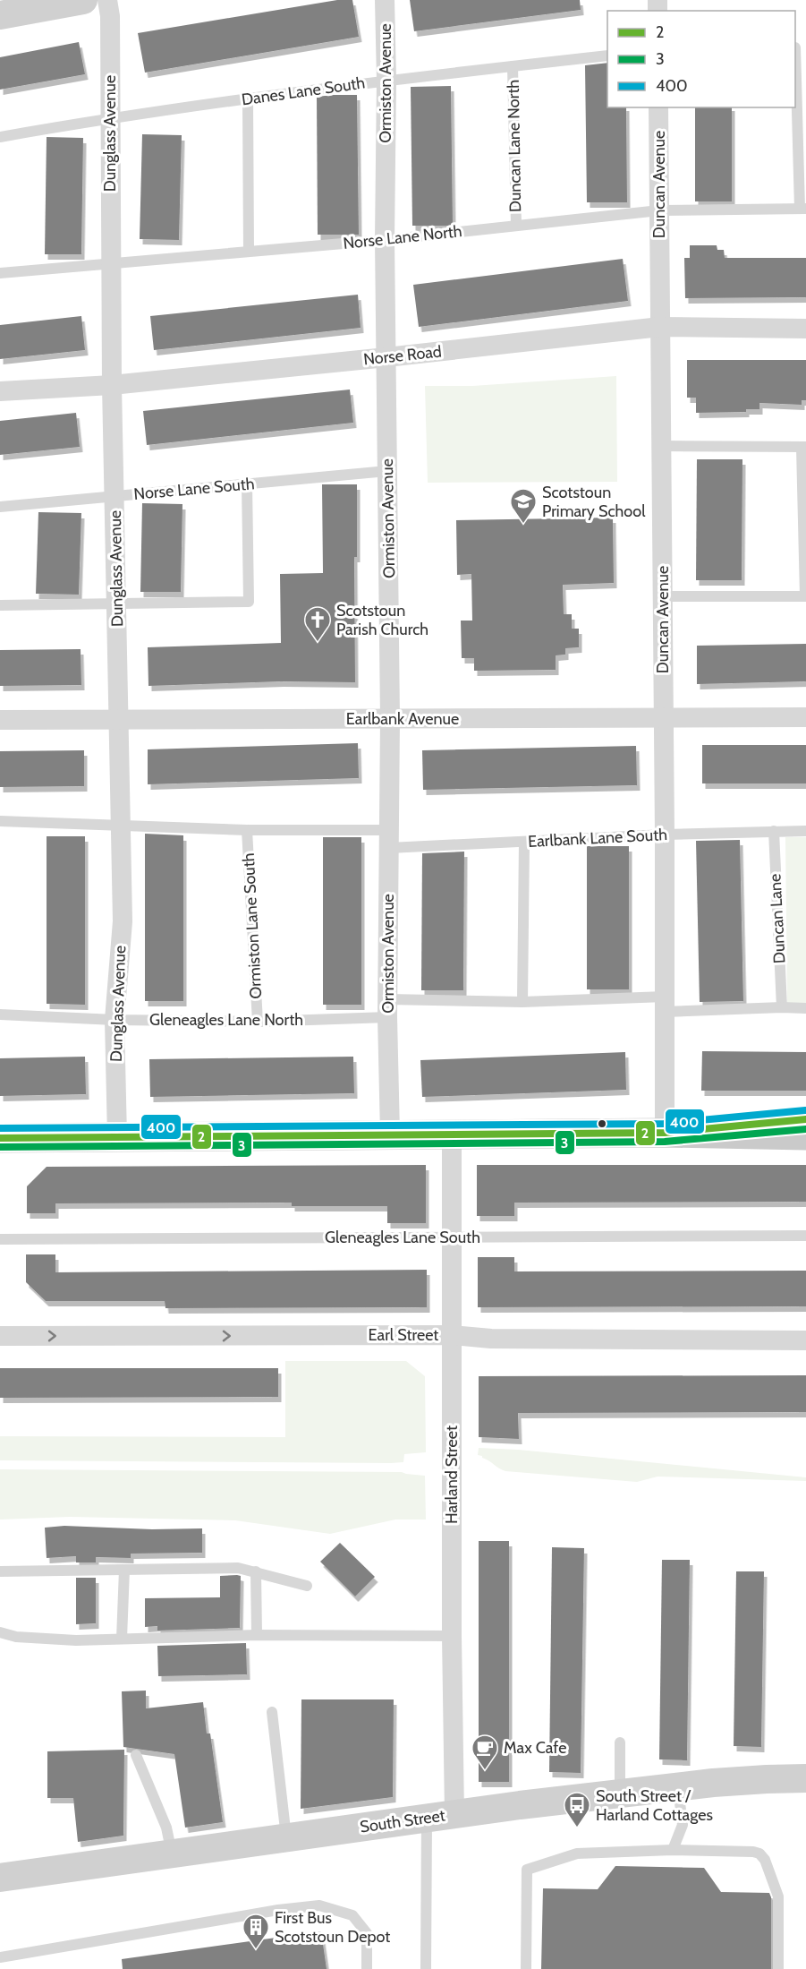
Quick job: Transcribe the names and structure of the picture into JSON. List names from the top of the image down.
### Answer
{
  "streets": {
    "street": [
      "Ormiston Avenue",
      "Dunglass Avenue",
      "Duncan Avenue",
      "Norse Road",
      "Earlbank Avenue",
      "Earl Street",
      "Harland Street",
      "South Street"
    ],
    "lane": [
      "Danes Lane South",
      "Duncan Lane North",
      "Norse Lane North",
      "Norse Lane South",
      "Earlbank Lane South",
      "Duncan Lane",
      "Ormiston Lane South",
      "Gleneagles Lane North",
      "Gleneagles Lane South"
    ]
  },
  "crossings": [
    ["Ormiston Avenue", "Danes Lane South"],
    ["Ormiston Avenue", "Norse Lane North"],
    ["Ormiston Avenue", "Norse Road"],
    ["Ormiston Avenue", "Norse Lane South"],
    ["Ormiston Avenue", "Earlbank Avenue"],
    ["Ormiston Avenue", "Earlbank Lane South"],
    ["Ormiston Avenue", "Gleneagles Lane North"],
    ["Danes Lane South", "Dunglass Avenue"],
    ["Danes Lane South", "Duncan Lane North"],
    ["Dunglass Avenue", "Norse Lane North"],
    ["Dunglass Avenue", "Norse Road"],
    ["Dunglass Avenue", "Norse Lane South"],
    ["Dunglass Avenue", "Earlbank Avenue"],
    ["Dunglass Avenue", "Earlbank Lane South"],
    ["Dunglass Avenue", "Gleneagles Lane North"],
    ["Duncan Lane North", "Norse Lane North"],
    ["Duncan Avenue", "Norse Lane North"],
    ["Duncan Avenue", "Norse Road"],
    ["Duncan Avenue", "Earlbank Avenue"],
    ["Duncan Avenue", "Earlbank Lane South"],
    ["Duncan Avenue", "Gleneagles Lane North"],
    ["Earlbank Lane South", "Duncan Lane"],
    ["Earlbank Lane South", "Ormiston Lane South"],
    ["Duncan Lane", "Gleneagles Lane North"],
    ["Ormiston Lane South", "Gleneagles Lane North"],
    ["Gleneagles Lane South", "Harland Street"],
    ["Earl Street", "Harland Street"],
    ["Harland Street", "South Street"]
  ],
  "one_way": ["Earl Street"],
  "places": {
    "school or university": ["Scotstoun Primary School"],
    "church": ["Scotstoun Parish Church"],
    "cafe": ["Max Cafe"],
    "bus stop": ["South Street / Harland Cottages"],
    "building": ["First Bus Scotstoun Depot"]
  },
  "lines": ["transit line 400", "transit line 2", "transit line 3"],
  "legend": ["2", "3", "400"]
}
